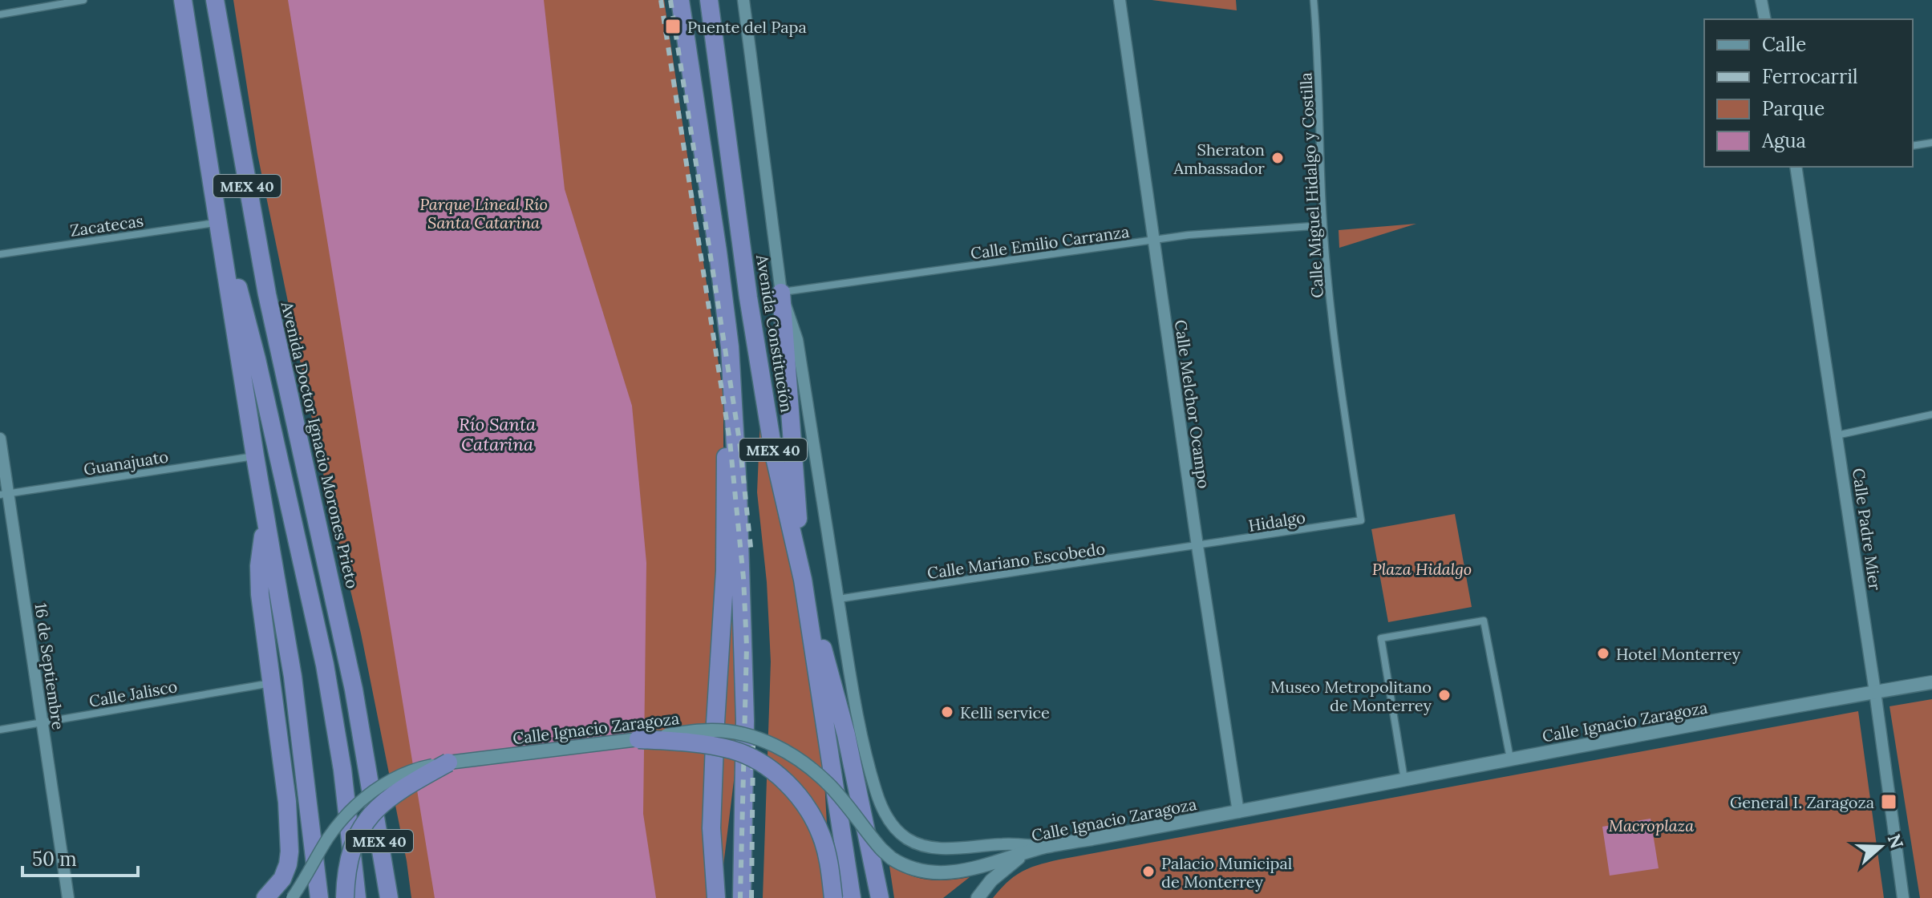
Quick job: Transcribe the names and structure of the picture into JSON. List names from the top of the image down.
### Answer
{
  "streets": {
    "highway": ["MEX 40", "Avenida Constitución", "Avenida Doctor Ignacio Morones Prieto"],
    "main road": ["Calle Ignacio Zaragoza"],
    "street": [
      "Calle Miguel Hidalgo y Costilla",
      "Zacatecas",
      "Calle Emilio Carranza",
      "Calle Melchor Ocampo",
      "Guanajuato",
      "Hidalgo",
      "Calle Padre Mier",
      "Calle Mariano Escobedo",
      "16 de Septiembre",
      "Calle Jalisco"
    ]
  },
  "crossings": [
    ["Calle Miguel Hidalgo y Costilla", "Calle Emilio Carranza"],
    ["Calle Miguel Hidalgo y Costilla", "Hidalgo"],
    ["MEX 40", "Zacatecas"],
    ["MEX 40", "Guanajuato"],
    ["Calle Emilio Carranza", "Calle Melchor Ocampo"],
    ["Calle Melchor Ocampo", "Hidalgo"],
    ["Calle Melchor Ocampo", "Calle Mariano Escobedo"],
    ["Calle Melchor Ocampo", "Calle Ignacio Zaragoza"],
    ["Guanajuato", "16 de Septiembre"],
    ["Hidalgo", "Calle Mariano Escobedo"],
    ["Calle Padre Mier", "Calle Ignacio Zaragoza"],
    ["16 de Septiembre", "Calle Jalisco"]
  ],
  "water": ["Río Santa Catarina"],
  "parks": ["Parque Lineal Río Santa Catarina", "Plaza Hidalgo", "Macroplaza"],
  "places": {
    "transit": ["Puente del Papa", "General I. Zaragoza"],
    "other": [
      "Sheraton Ambassador",
      "Hotel Monterrey",
      "Museo Metropolitano de Monterrey",
      "Kelli service",
      "Palacio Municipal de Monterrey"
    ]
  },
  "legend": [
    "Calle",
    "Ferrocarril",
    "Parque",
    "Agua"
  ],
  "scale_bar": "50 m",
  "north": "right"
}
